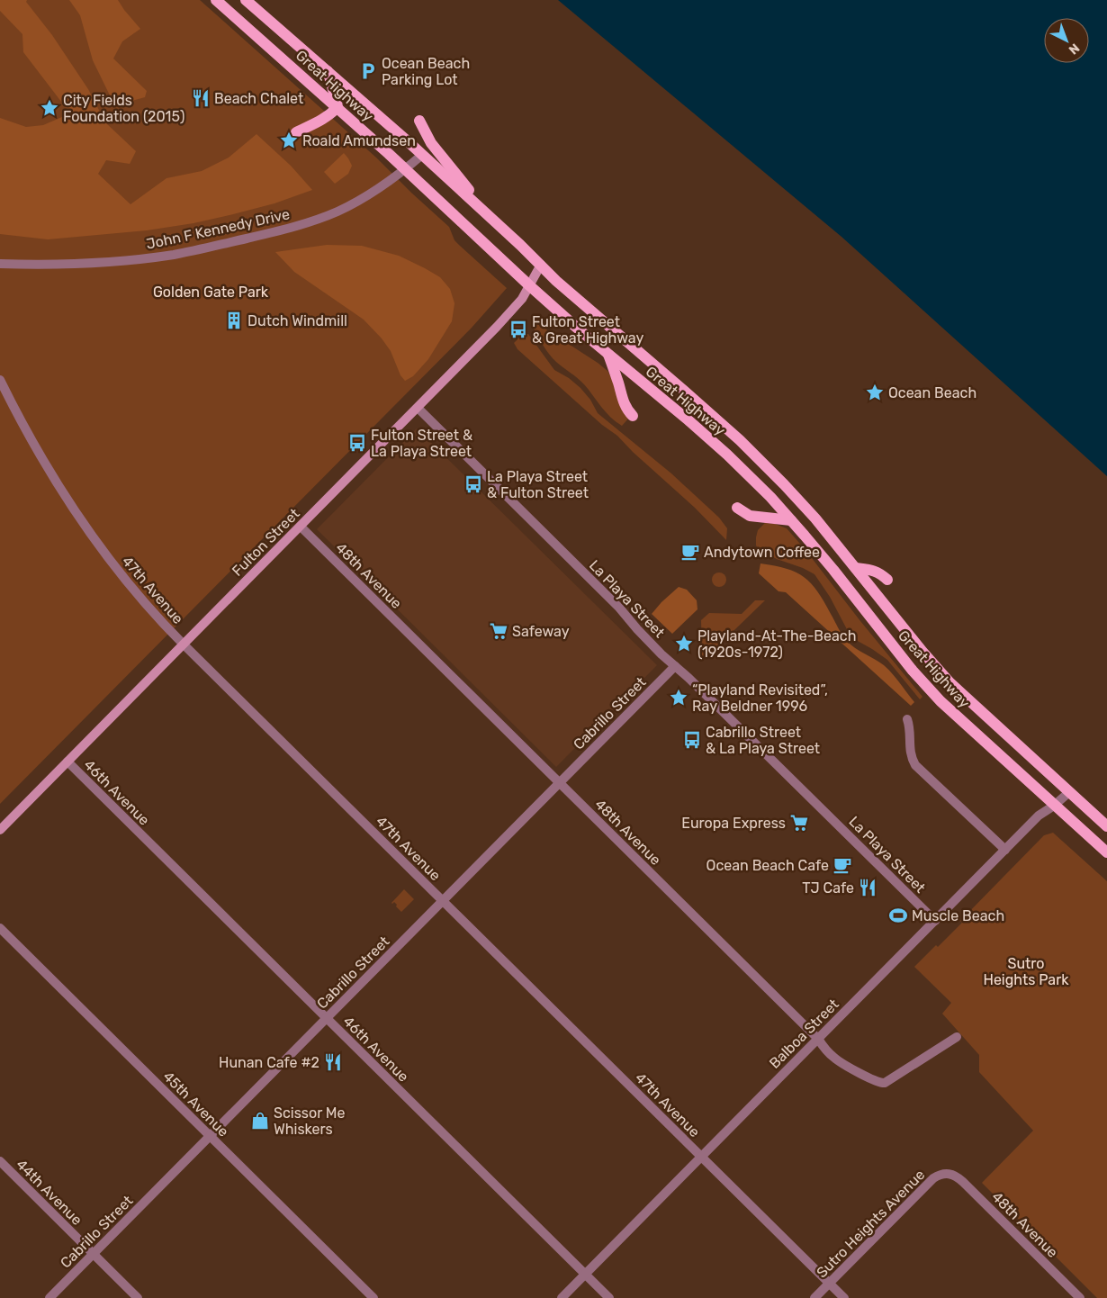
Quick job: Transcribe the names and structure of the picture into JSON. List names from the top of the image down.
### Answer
{
  "streets": {
    "main road": ["Great Highway", "Fulton Street"],
    "street": [
      "John F Kennedy Drive",
      "48th Avenue",
      "47th Avenue",
      "La Playa Street",
      "Cabrillo Street",
      "46th Avenue",
      "Balboa Street",
      "45th Avenue",
      "44th Avenue",
      "Sutro Heights Avenue"
    ]
  },
  "crossings": [
    ["Great Highway", "John F Kennedy Drive"],
    ["Great Highway", "Fulton Street"],
    ["Great Highway", "Balboa Street"],
    ["Fulton Street", "48th Avenue"],
    ["Fulton Street", "47th Avenue"],
    ["Fulton Street", "La Playa Street"],
    ["Fulton Street", "46th Avenue"],
    ["48th Avenue", "Cabrillo Street"],
    ["48th Avenue", "Balboa Street"],
    ["48th Avenue", "Sutro Heights Avenue"],
    ["47th Avenue", "Cabrillo Street"],
    ["47th Avenue", "Balboa Street"],
    ["47th Avenue", "Sutro Heights Avenue"],
    ["La Playa Street", "Cabrillo Street"],
    ["La Playa Street", "Balboa Street"],
    ["Cabrillo Street", "46th Avenue"],
    ["Cabrillo Street", "45th Avenue"],
    ["Cabrillo Street", "44th Avenue"],
    ["46th Avenue", "Balboa Street"]
  ],
  "parks": ["Golden Gate Park", "Sutro Heights Park"],
  "places": {
    "parking": ["Ocean Beach Parking Lot"],
    "restaurant": ["Beach Chalet", "TJ Cafe", "Hunan Cafe #2"],
    "place": [
      "City Fields Foundation (2015)",
      "Roald Amundsen",
      "Ocean Beach",
      "Playland-At-The-Beach (1920s-1972)",
      "“Playland Revisited”, Ray Beldner 1996"
    ],
    "building": ["Dutch Windmill"],
    "bus stop": [
      "Fulton Street & Great Highway",
      "Fulton Street & La Playa Street",
      "La Playa Street & Fulton Street",
      "Cabrillo Street & La Playa Street"
    ],
    "cafe": ["Andytown Coffee", "Ocean Beach Cafe"],
    "supermarket": ["Safeway", "Europa Express"],
    "sports": ["Muscle Beach"],
    "shop": ["Scissor Me Whiskers"]
  },
  "north": "bottom right"
}
